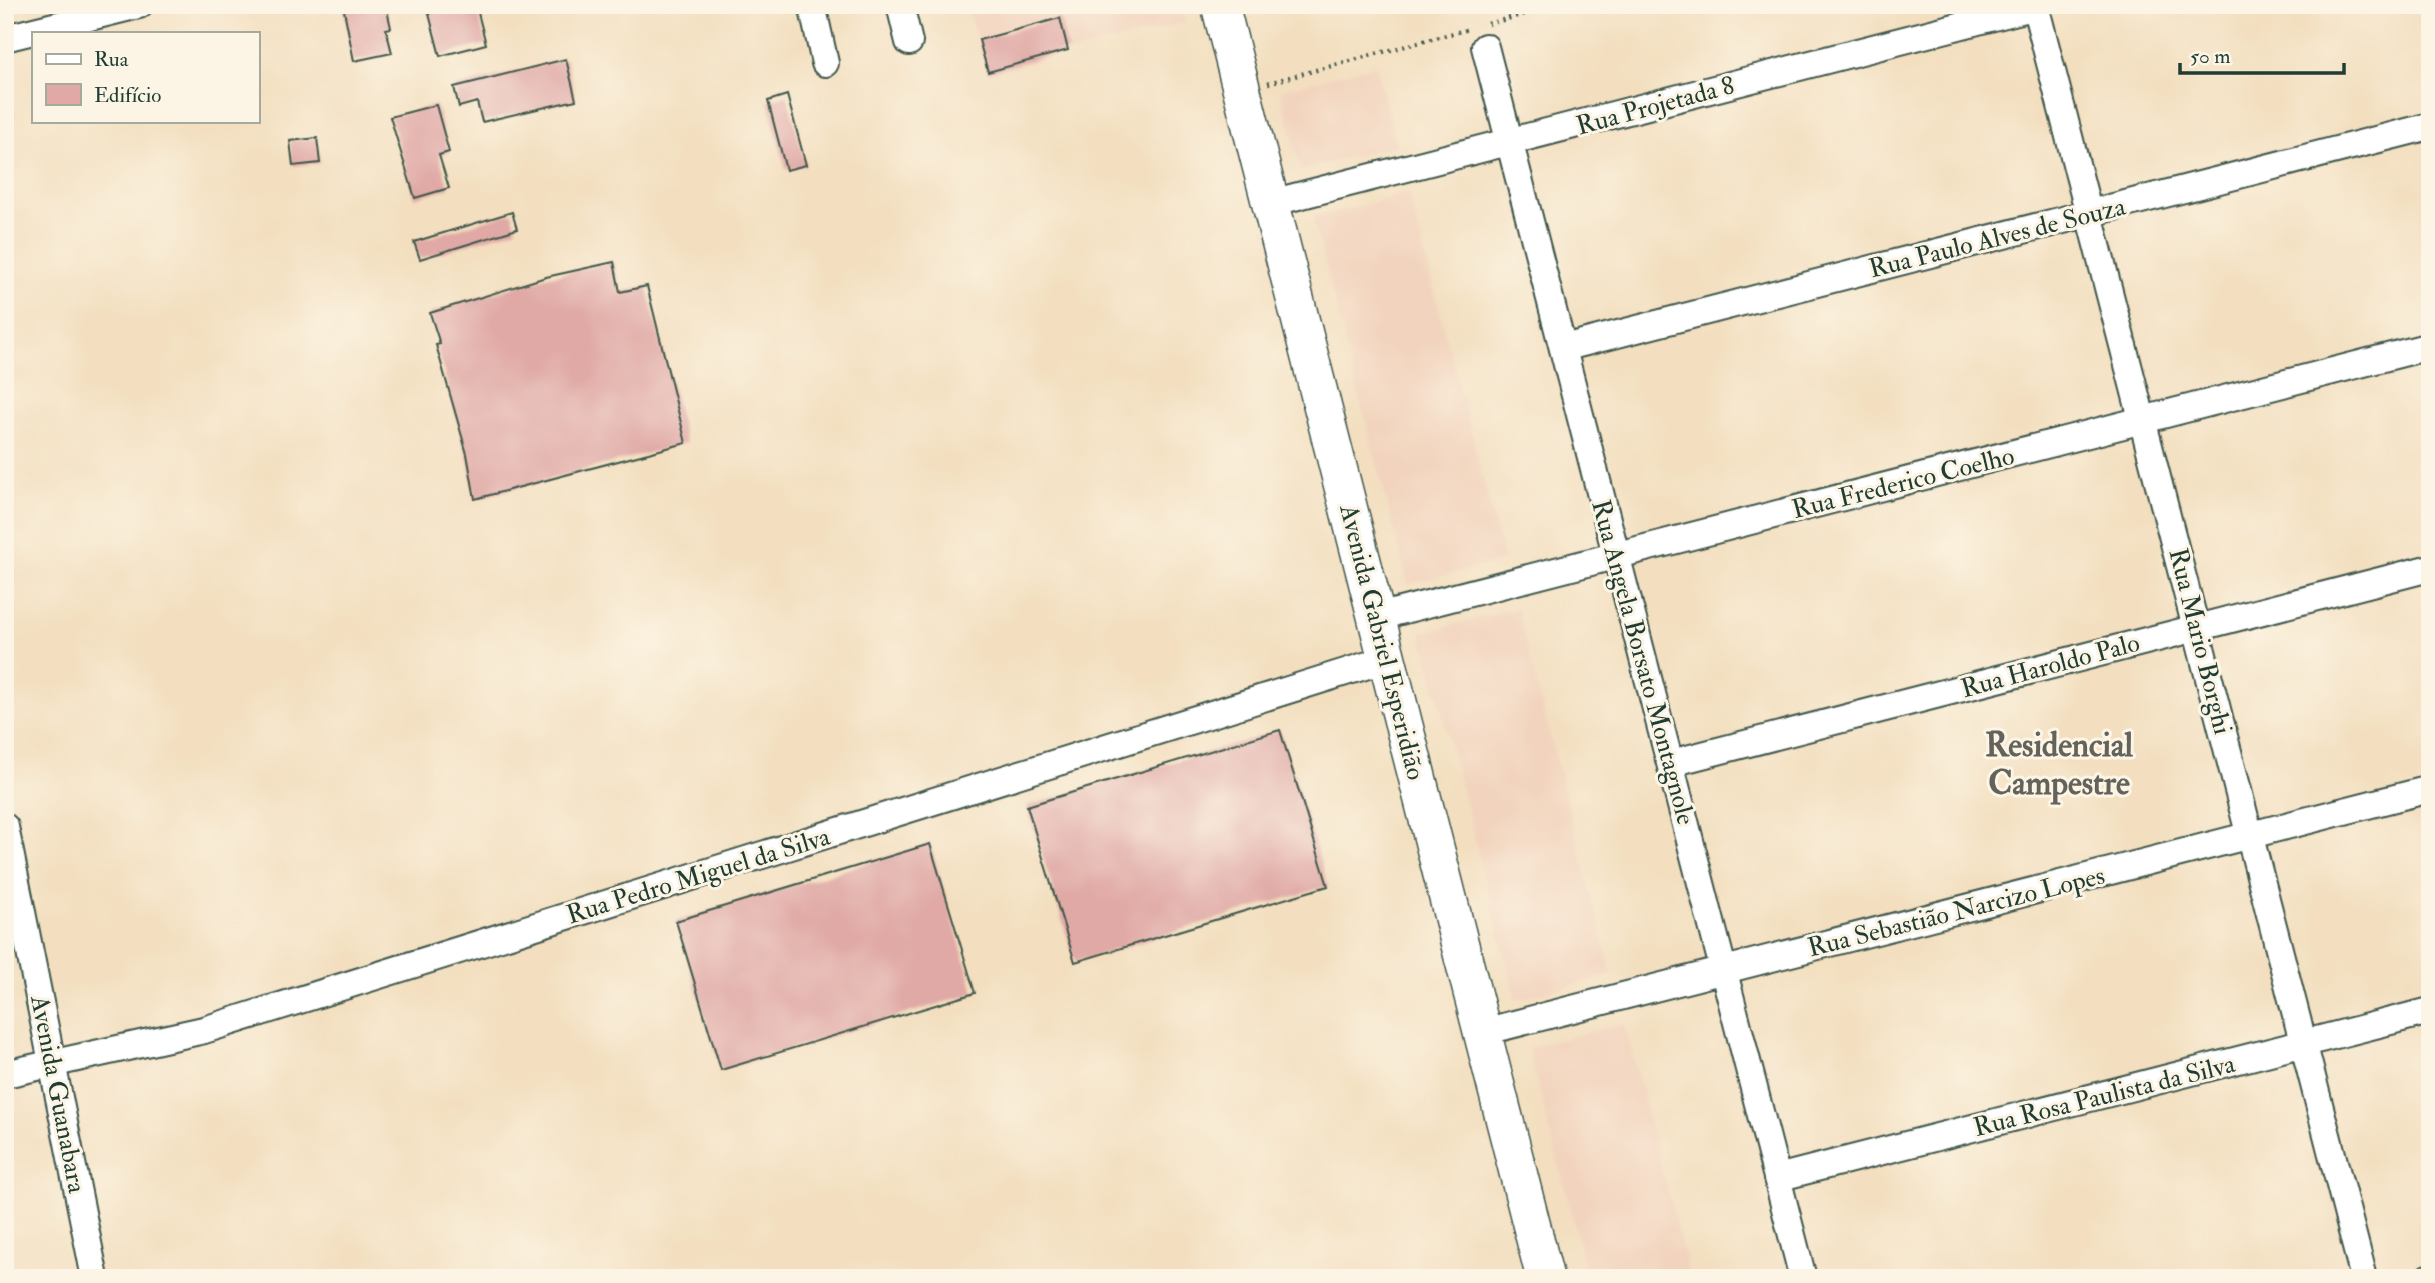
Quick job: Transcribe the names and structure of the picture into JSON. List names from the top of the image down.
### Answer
{
  "streets": {
    "main road": ["Avenida Gabriel Esperidião"],
    "street": [
      "Rua Projetada 8",
      "Rua Paulo Alves de Souza",
      "Rua Frederico Coelho",
      "Rua Mario Borghi",
      "Rua Angela Borsato Montagnole",
      "Rua Haroldo Palo",
      "Rua Pedro Miguel da Silva",
      "Rua Sebastião Narcizo Lopes",
      "Avenida Guanabara",
      "Rua Rosa Paulista da Silva"
    ]
  },
  "crossings": [
    ["Rua Projetada 8", "Rua Mario Borghi"],
    ["Rua Projetada 8", "Avenida Gabriel Esperidião"],
    ["Rua Projetada 8", "Rua Angela Borsato Montagnole"],
    ["Rua Paulo Alves de Souza", "Rua Mario Borghi"],
    ["Rua Paulo Alves de Souza", "Rua Angela Borsato Montagnole"],
    ["Rua Frederico Coelho", "Rua Mario Borghi"],
    ["Rua Frederico Coelho", "Avenida Gabriel Esperidião"],
    ["Rua Frederico Coelho", "Rua Angela Borsato Montagnole"],
    ["Rua Mario Borghi", "Rua Haroldo Palo"],
    ["Rua Mario Borghi", "Rua Sebastião Narcizo Lopes"],
    ["Rua Mario Borghi", "Rua Rosa Paulista da Silva"],
    ["Avenida Gabriel Esperidião", "Rua Pedro Miguel da Silva"],
    ["Avenida Gabriel Esperidião", "Rua Sebastião Narcizo Lopes"],
    ["Rua Angela Borsato Montagnole", "Rua Haroldo Palo"],
    ["Rua Angela Borsato Montagnole", "Rua Sebastião Narcizo Lopes"],
    ["Rua Angela Borsato Montagnole", "Rua Rosa Paulista da Silva"],
    ["Rua Pedro Miguel da Silva", "Avenida Guanabara"]
  ],
  "districts": ["Residencial Campestre"],
  "legend": ["Rua", "Edifício"],
  "scale_bar": "50 m"
}
